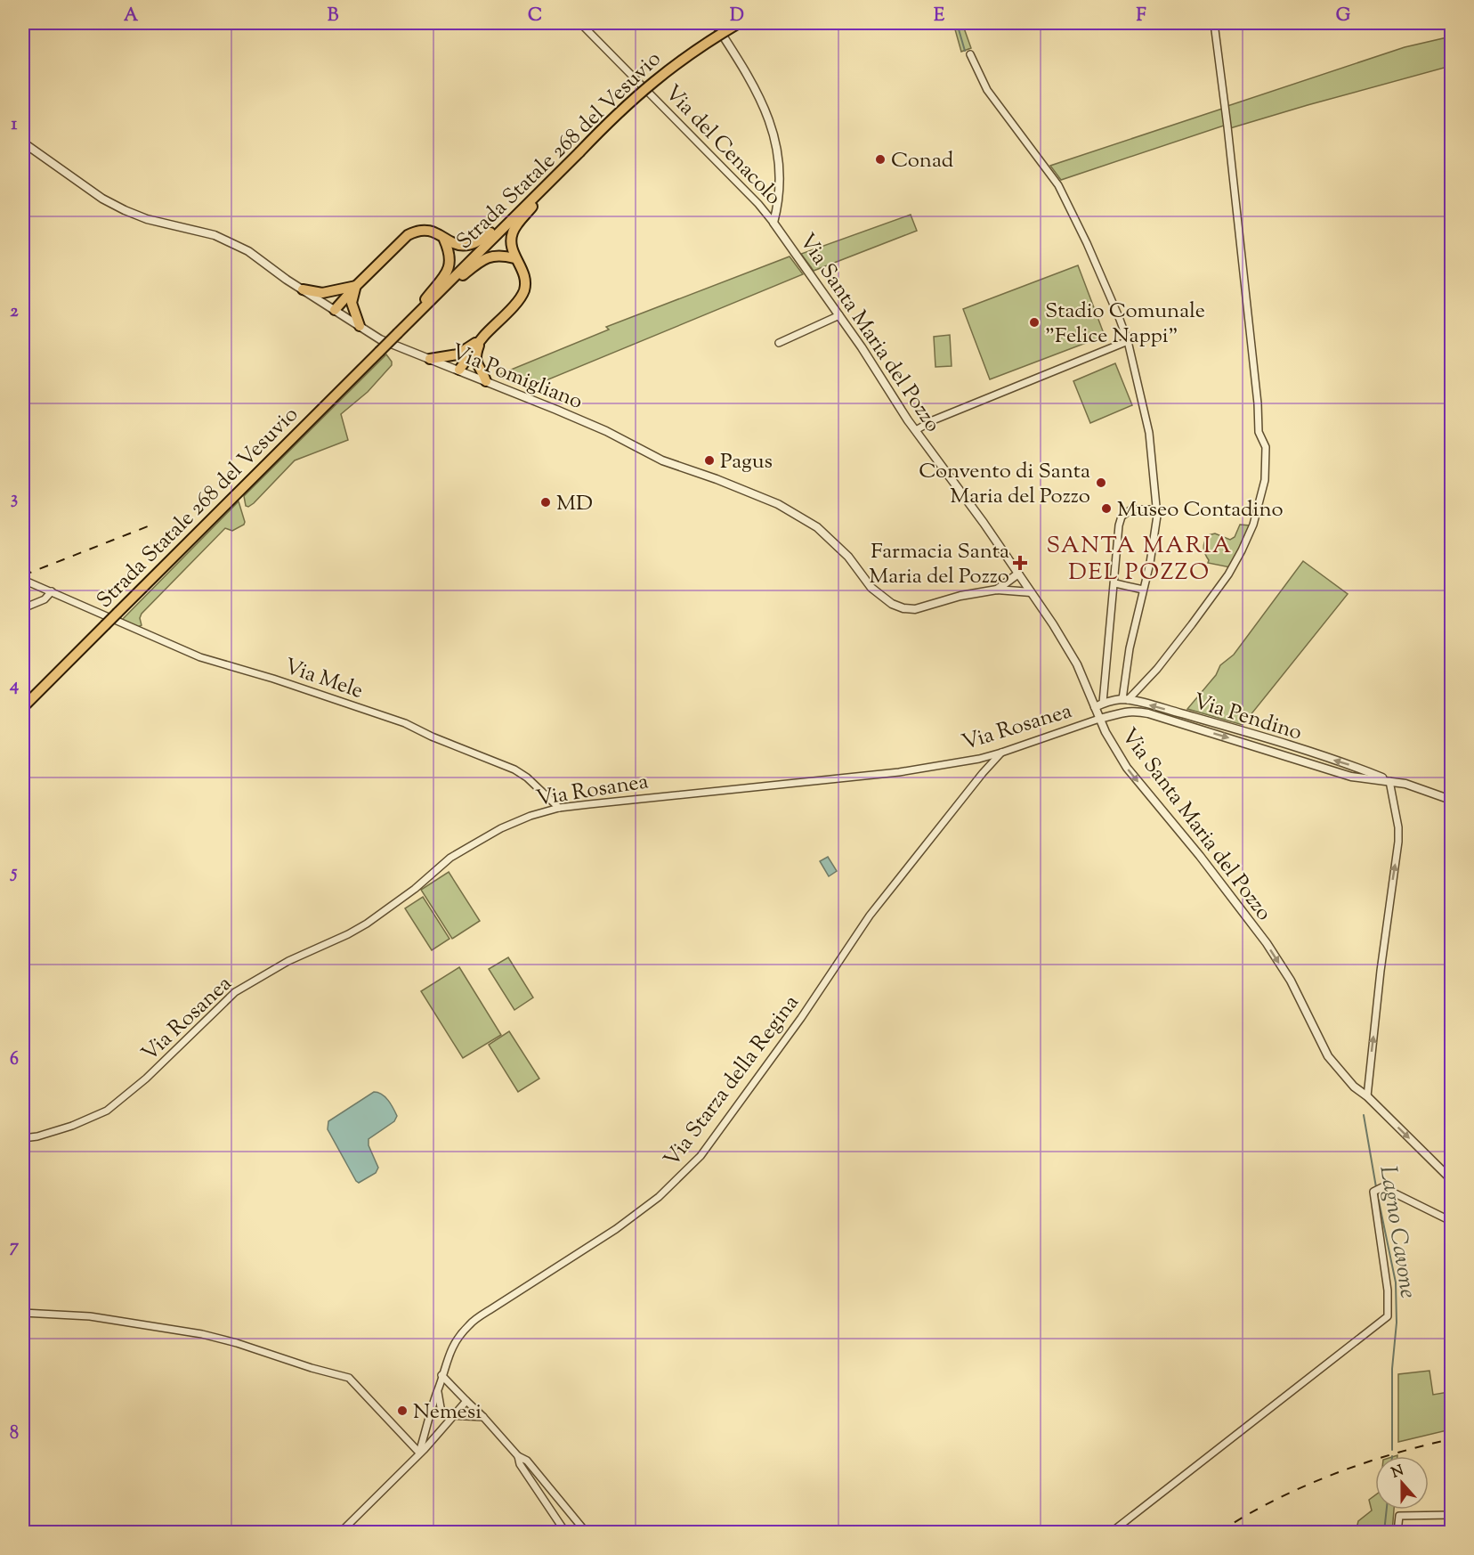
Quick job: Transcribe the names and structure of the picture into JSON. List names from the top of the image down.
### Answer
{
  "streets": {
    "highway": ["Strada Statale 268 del Vesuvio"],
    "street": [
      "Via del Cenacolo",
      "Via Santa Maria del Pozzo",
      "Via Pomigliano",
      "Via Mele",
      "Via Pendino",
      "Via Rosanea",
      "Via Starza della Regina"
    ]
  },
  "crossings": [
    ["Via del Cenacolo", "Via Santa Maria del Pozzo"],
    ["Via Santa Maria del Pozzo", "Via Pomigliano"],
    ["Via Santa Maria del Pozzo", "Via Pendino"],
    ["Via Santa Maria del Pozzo", "Via Rosanea"],
    ["Via Mele", "Via Rosanea"],
    ["Via Pendino", "Via Rosanea"],
    ["Via Rosanea", "Via Starza della Regina"]
  ],
  "one_way": ["Via Santa Maria del Pozzo"],
  "districts": ["SANTA MARIA DEL POZZO"],
  "water": ["Lagno Cavone"],
  "places": {
    "other": [
      "Conad",
      "Stadio Comunale \"Felice Nappi\"",
      "Pagus",
      "Convento di Santa Maria del Pozzo",
      "MD",
      "Museo Contadino",
      "Nemesi"
    ],
    "health": ["Farmacia Santa Maria del Pozzo"]
  },
  "north": "top",
  "grid": {
    "columns": [
      "A",
      "B",
      "C",
      "D",
      "E",
      "F",
      "G"
    ],
    "rows": [
      "1",
      "2",
      "3",
      "4",
      "5",
      "6",
      "7",
      "8"
    ]
  }
}
